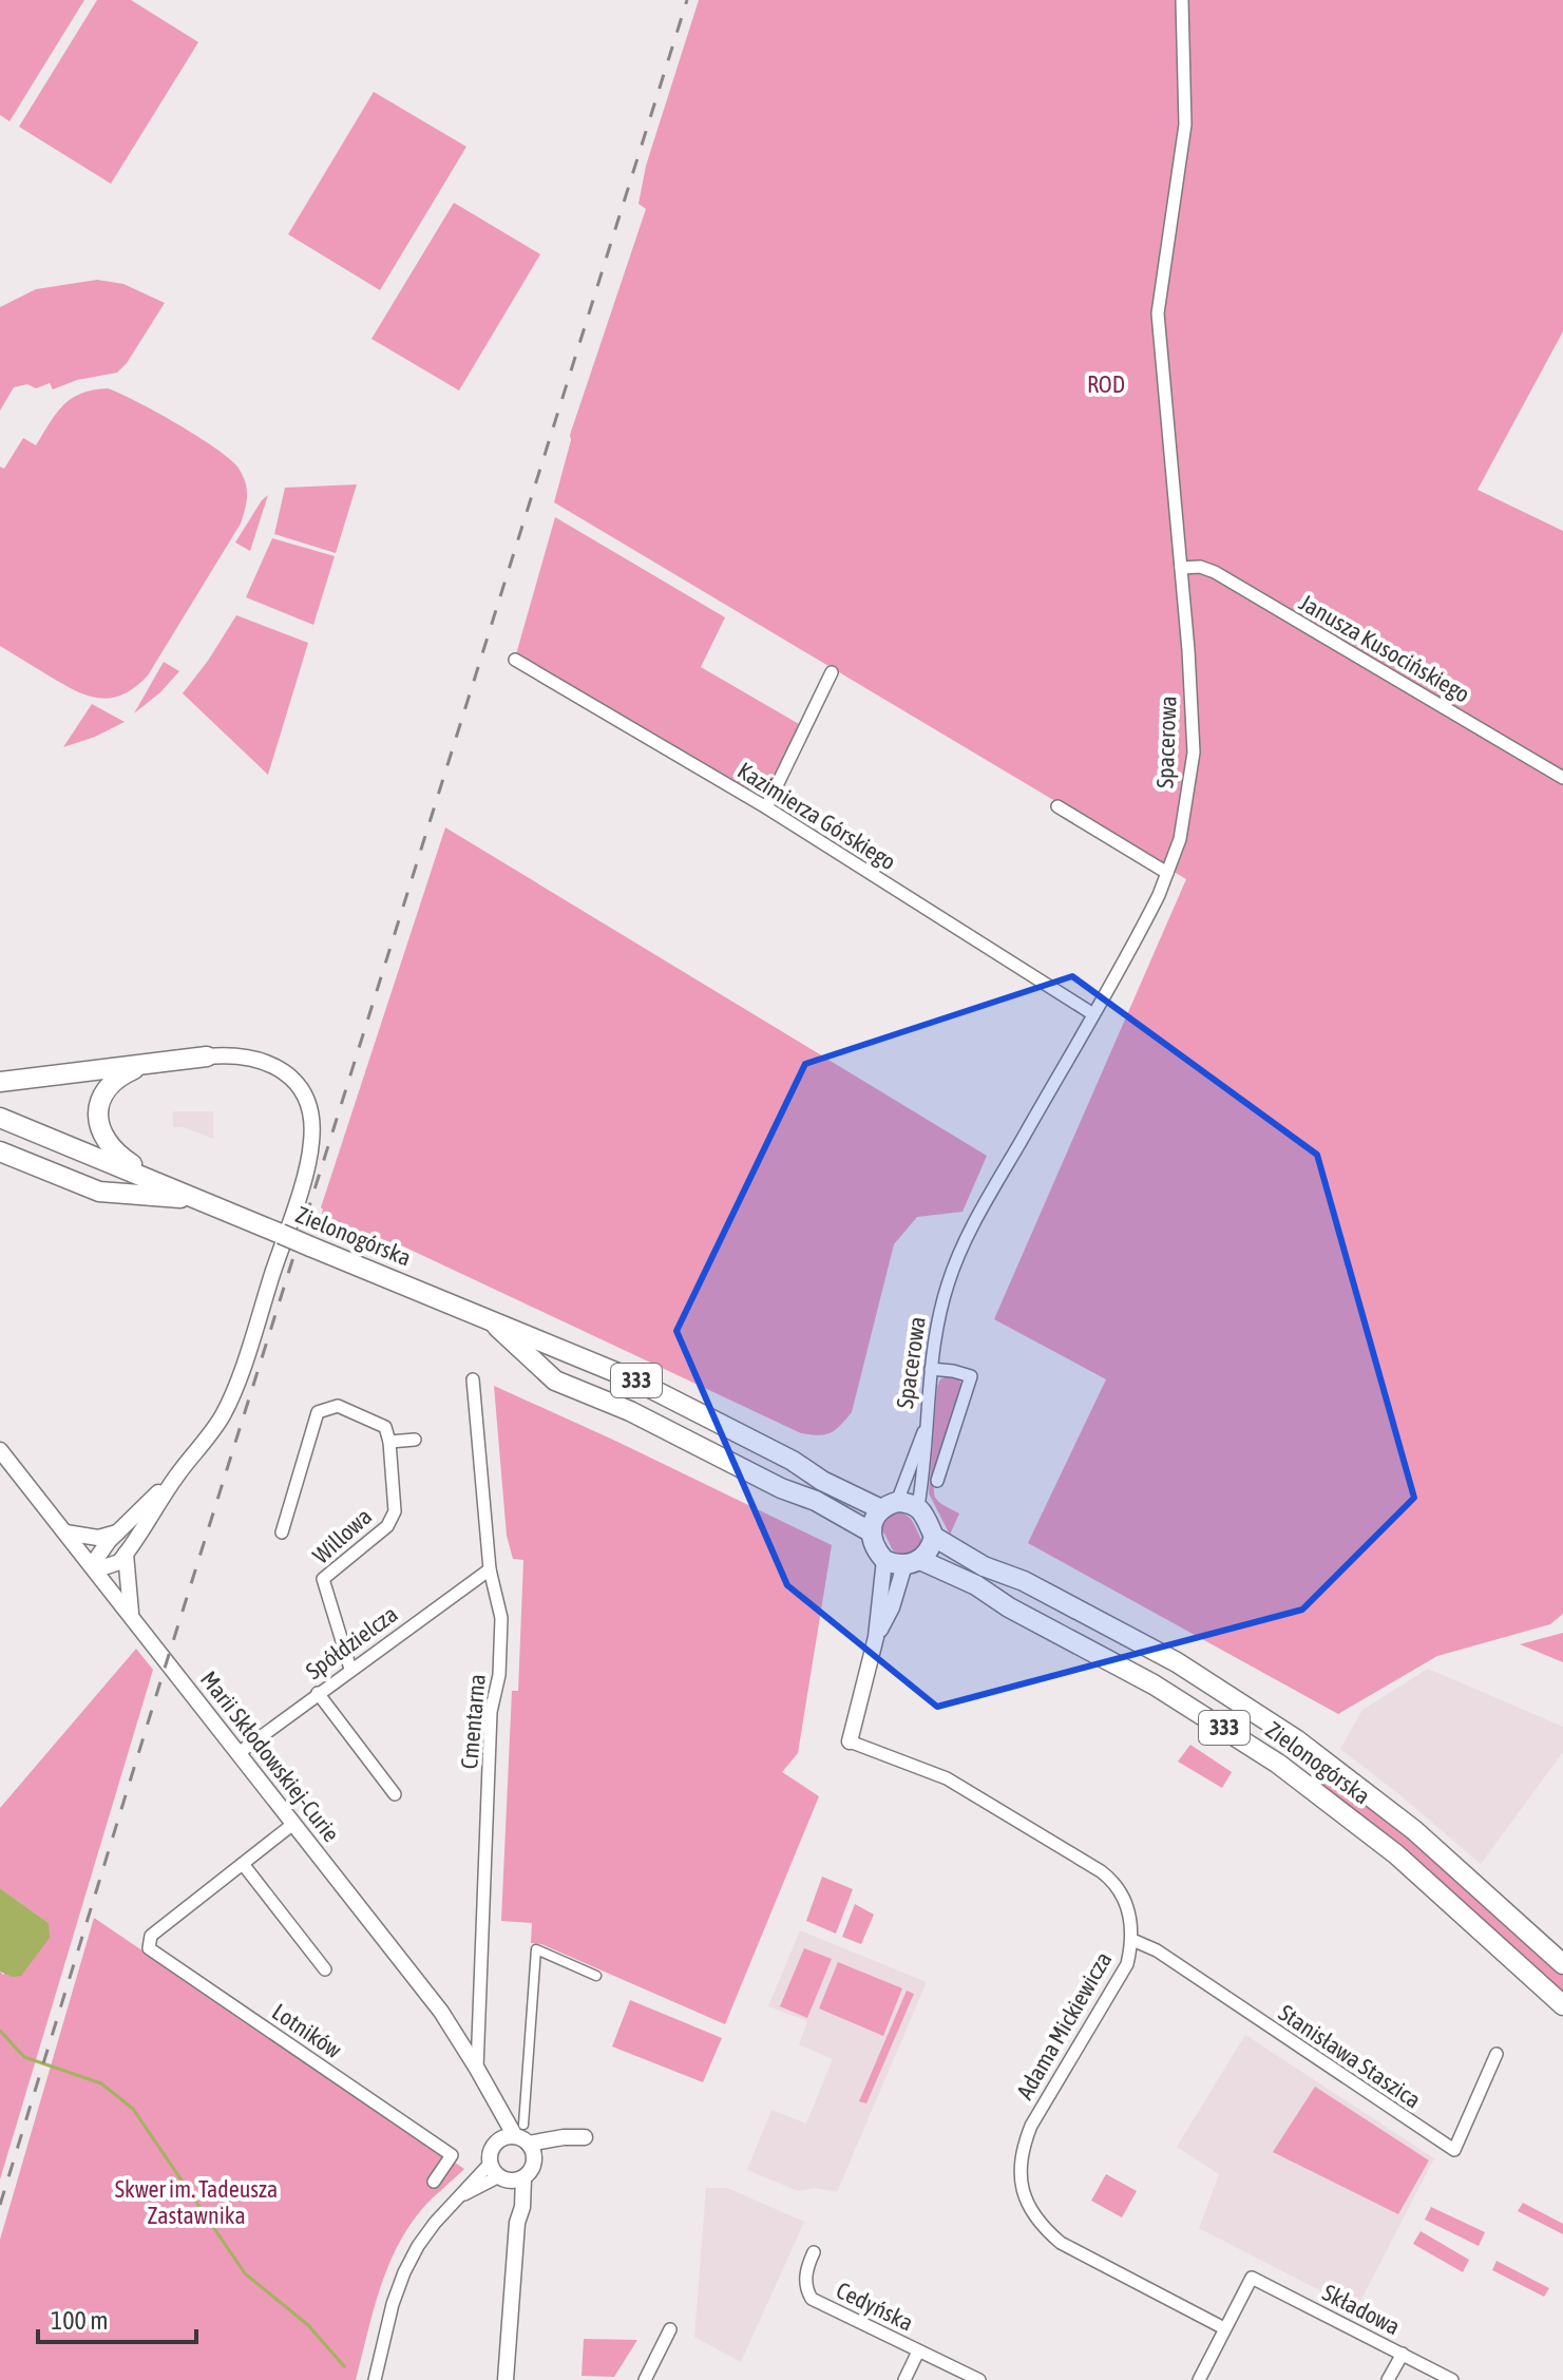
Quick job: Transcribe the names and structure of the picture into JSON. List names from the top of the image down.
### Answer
{
  "streets": {
    "main road": ["Zielonogórska", "333"],
    "street": [
      "Janusza Kusocińskiego",
      "Spacerowa",
      "Kazimierza Górskiego",
      "Willowa",
      "Spółdzielcza",
      "Cmentarna",
      "Marii Skłodowskiej-Curie",
      "Adama Mickiewicza",
      "Lotników",
      "Stanisława Staszica",
      "Cedyńska",
      "Składowa"
    ]
  },
  "crossings": [
    ["Janusza Kusocińskiego", "Spacerowa"],
    ["Spacerowa", "Kazimierza Górskiego"],
    ["Spacerowa", "Zielonogórska"],
    ["Spacerowa", "333"],
    ["Zielonogórska", "333"],
    ["Willowa", "Spółdzielcza"],
    ["Spółdzielcza", "Cmentarna"],
    ["Spółdzielcza", "Marii Skłodowskiej-Curie"],
    ["Cmentarna", "Marii Skłodowskiej-Curie"],
    ["Adama Mickiewicza", "Stanisława Staszica"],
    ["Adama Mickiewicza", "Składowa"]
  ],
  "parks": ["ROD", "Skwer im. Tadeusza Zastawnika"],
  "scale_bar": "100 m"
}
